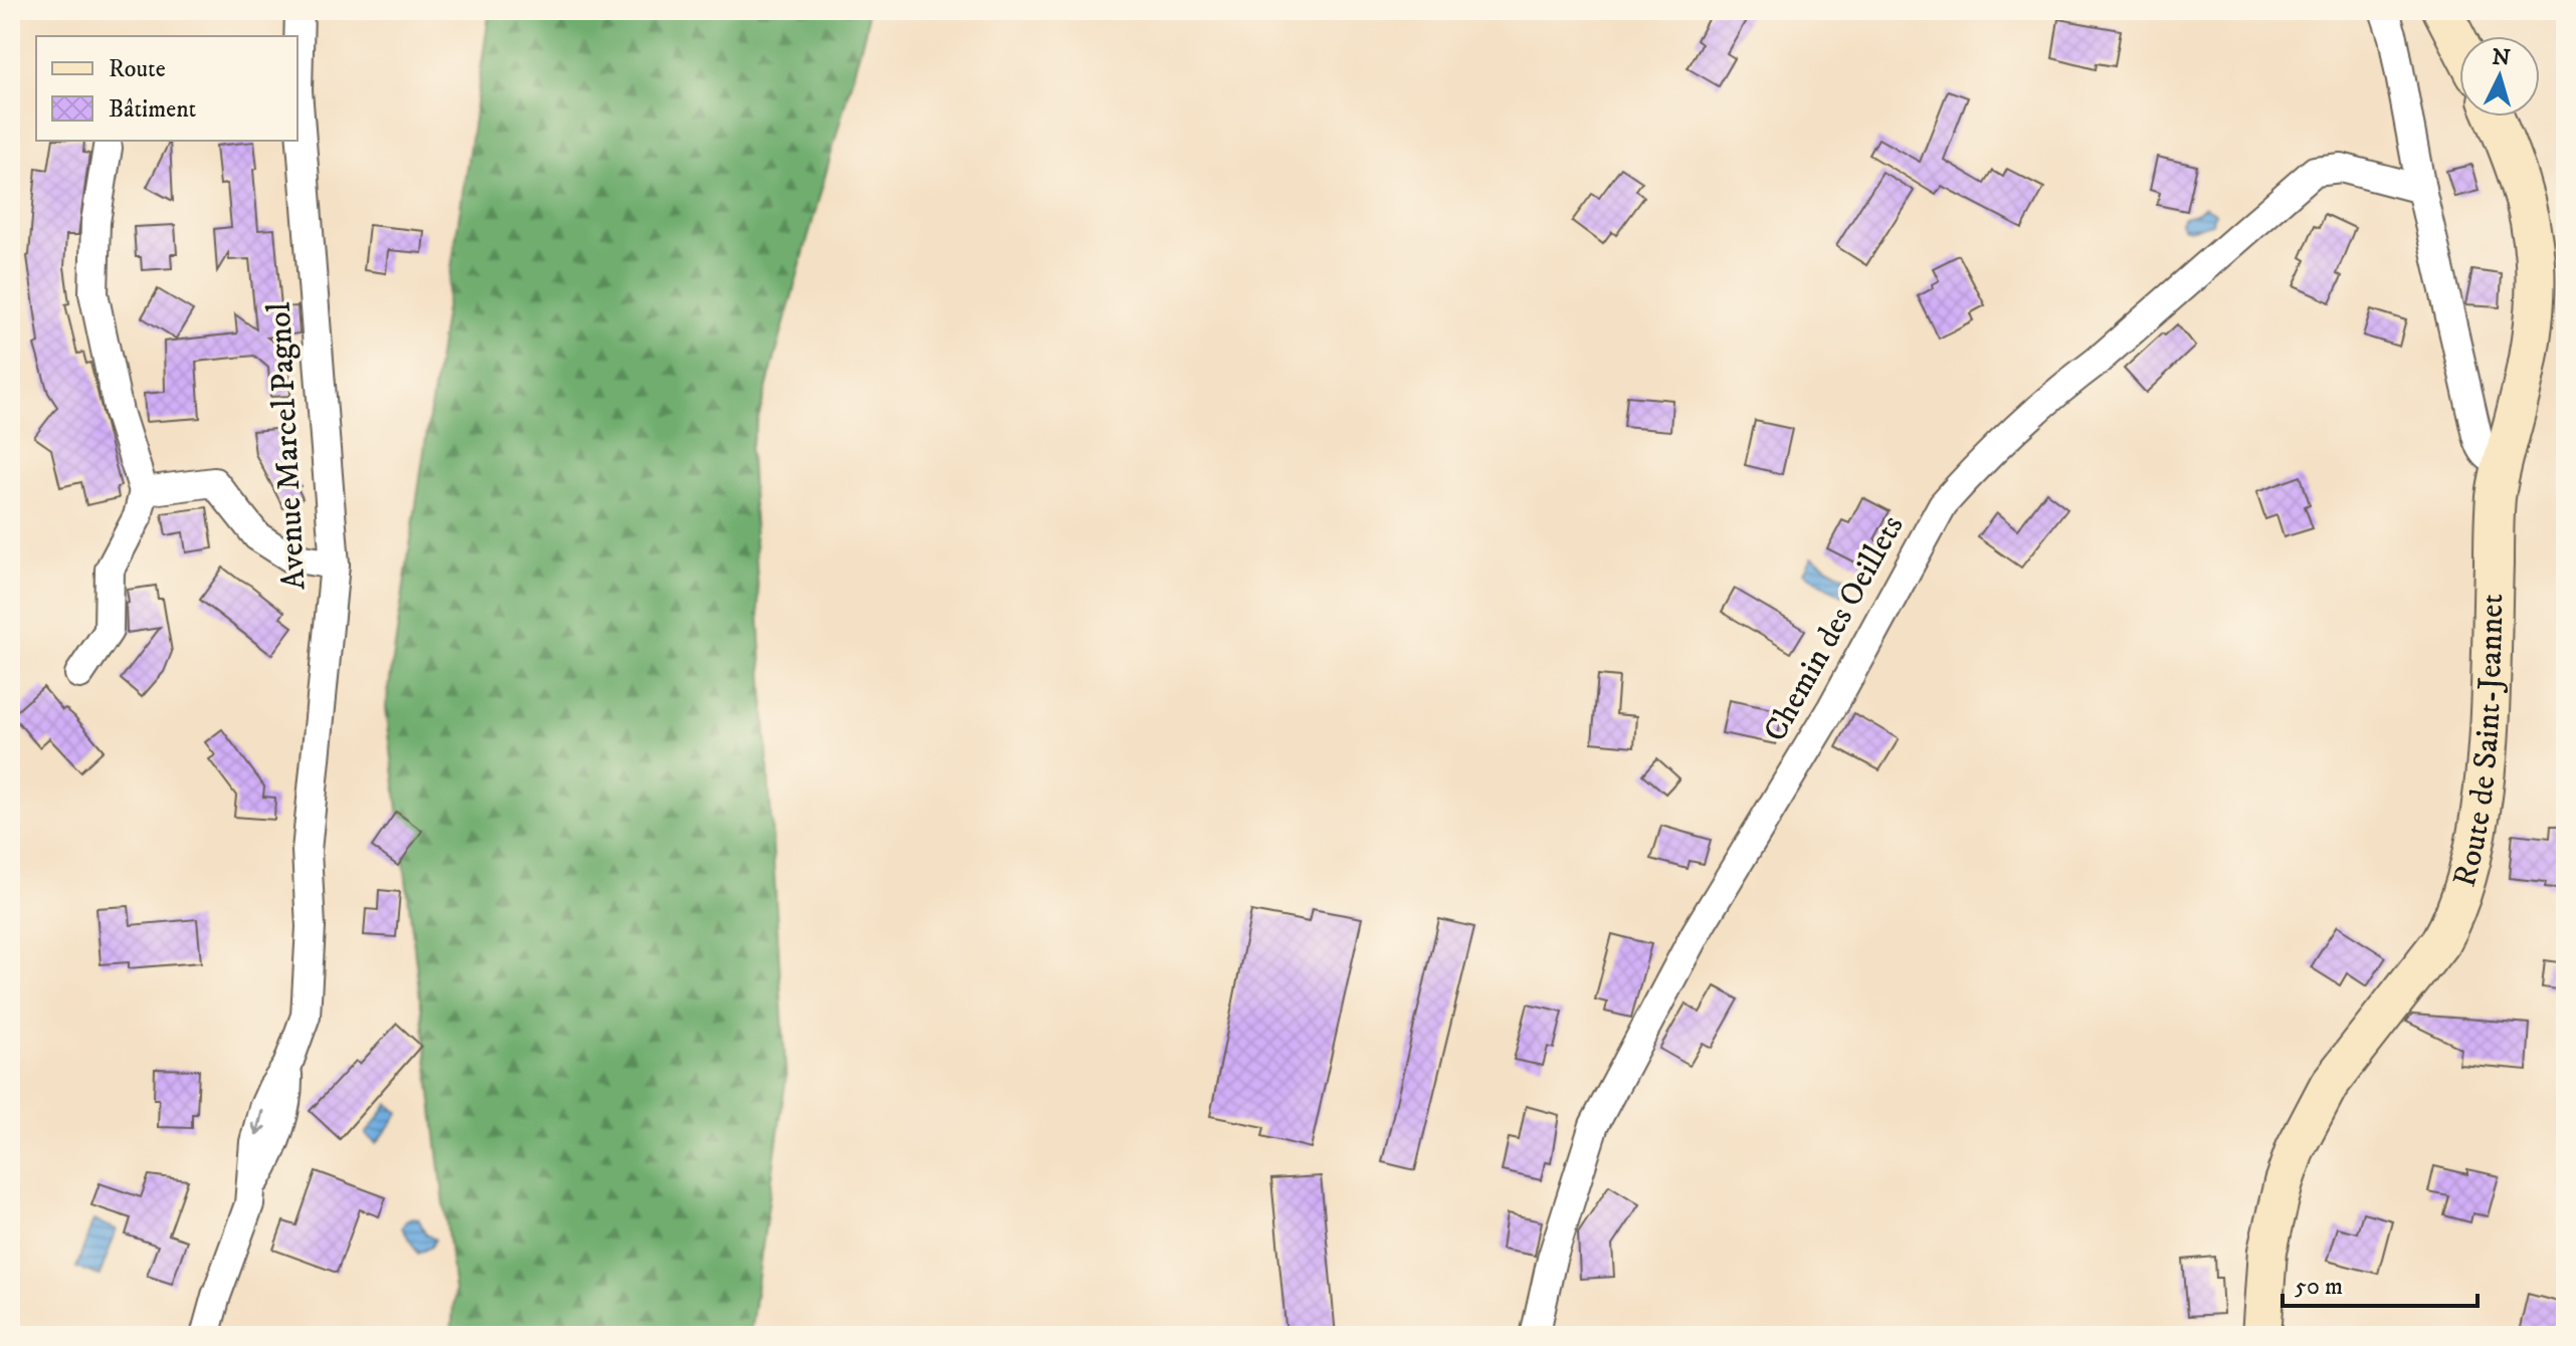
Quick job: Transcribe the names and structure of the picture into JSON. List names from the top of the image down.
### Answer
{
  "streets": {
    "main road": ["Route de Saint-Jeannet"],
    "street": ["Avenue Marcel Pagnol", "Chemin des Oeillets"]
  },
  "legend": ["Route", "Bâtiment"],
  "scale_bar": "50 m",
  "north": "top"
}
